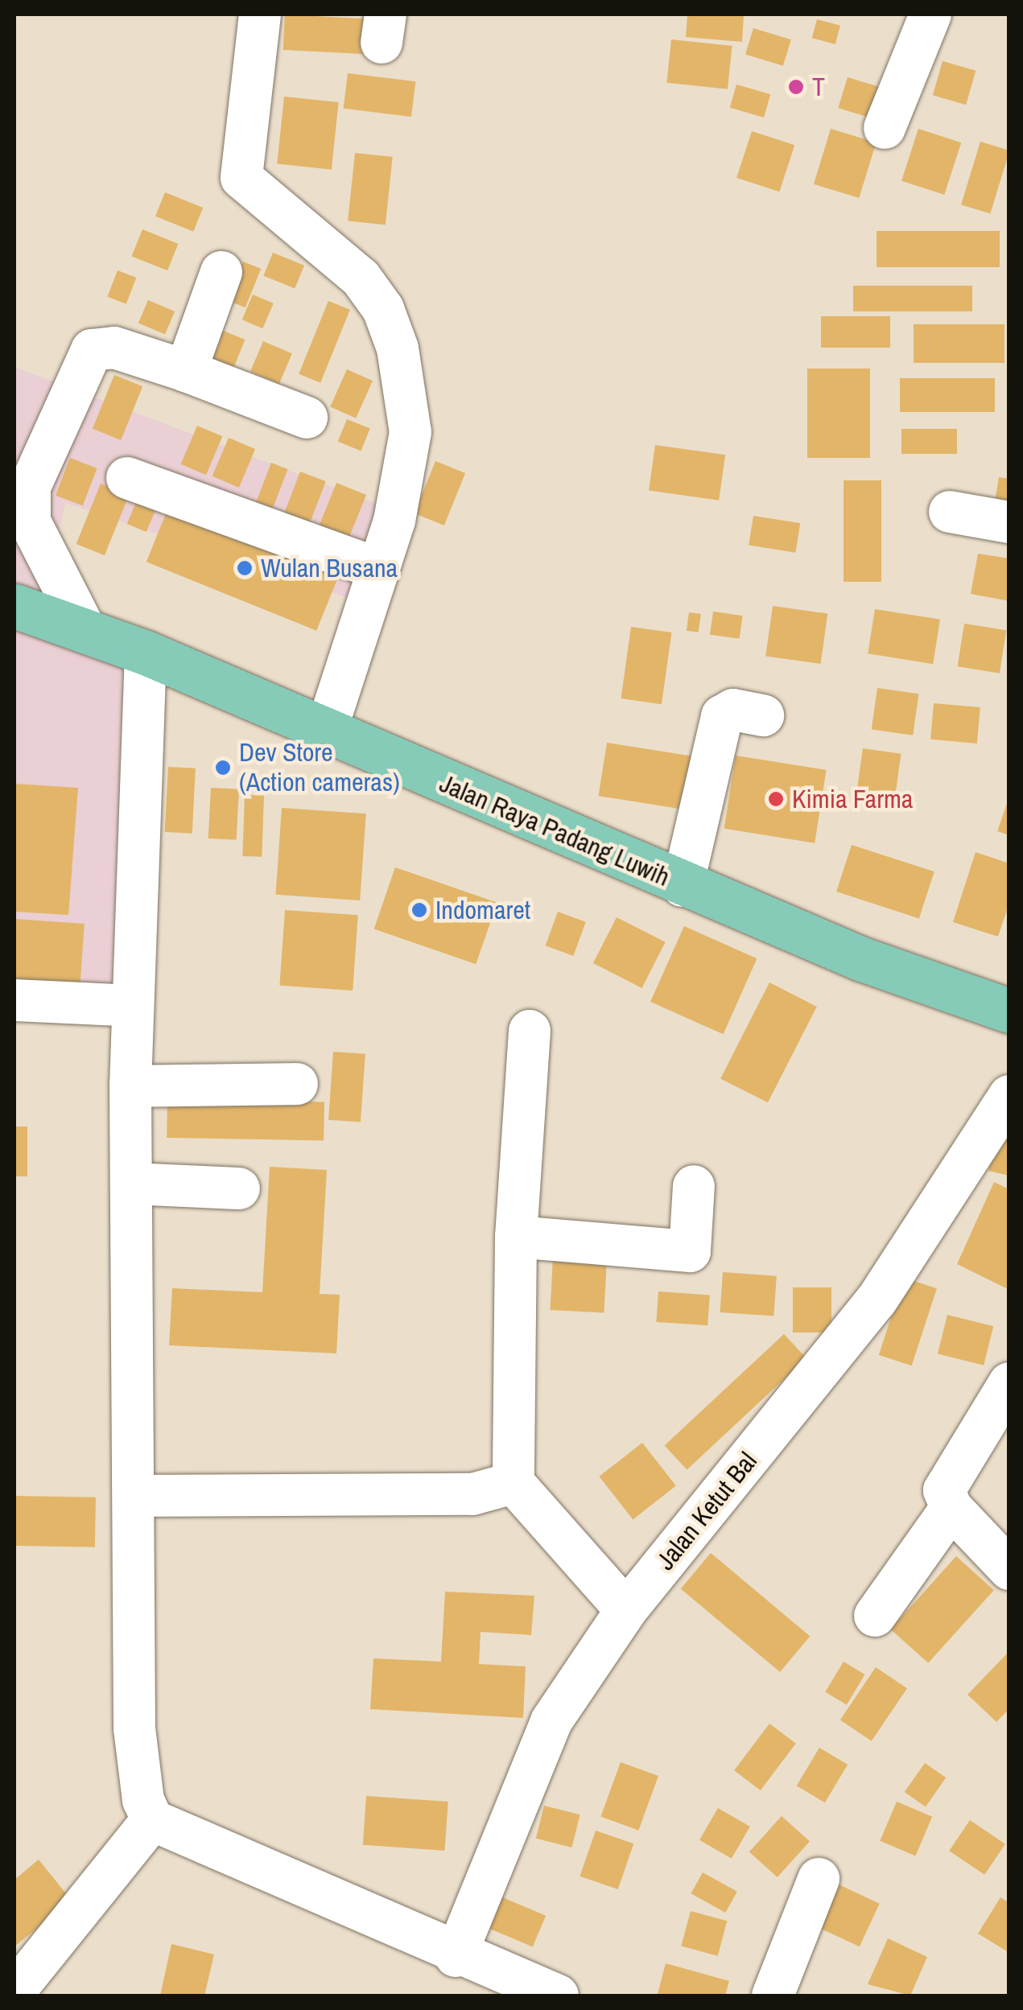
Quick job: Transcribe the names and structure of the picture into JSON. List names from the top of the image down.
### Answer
{
  "streets": {
    "main road": ["Jalan Raya Padang Luwih"],
    "street": ["Jalan Ketut Bal"]
  },
  "places": [
    "T",
    "Wulan Busana",
    "Dev Store (Action cameras)",
    "Kimia Farma",
    "Indomaret"
  ]
}
